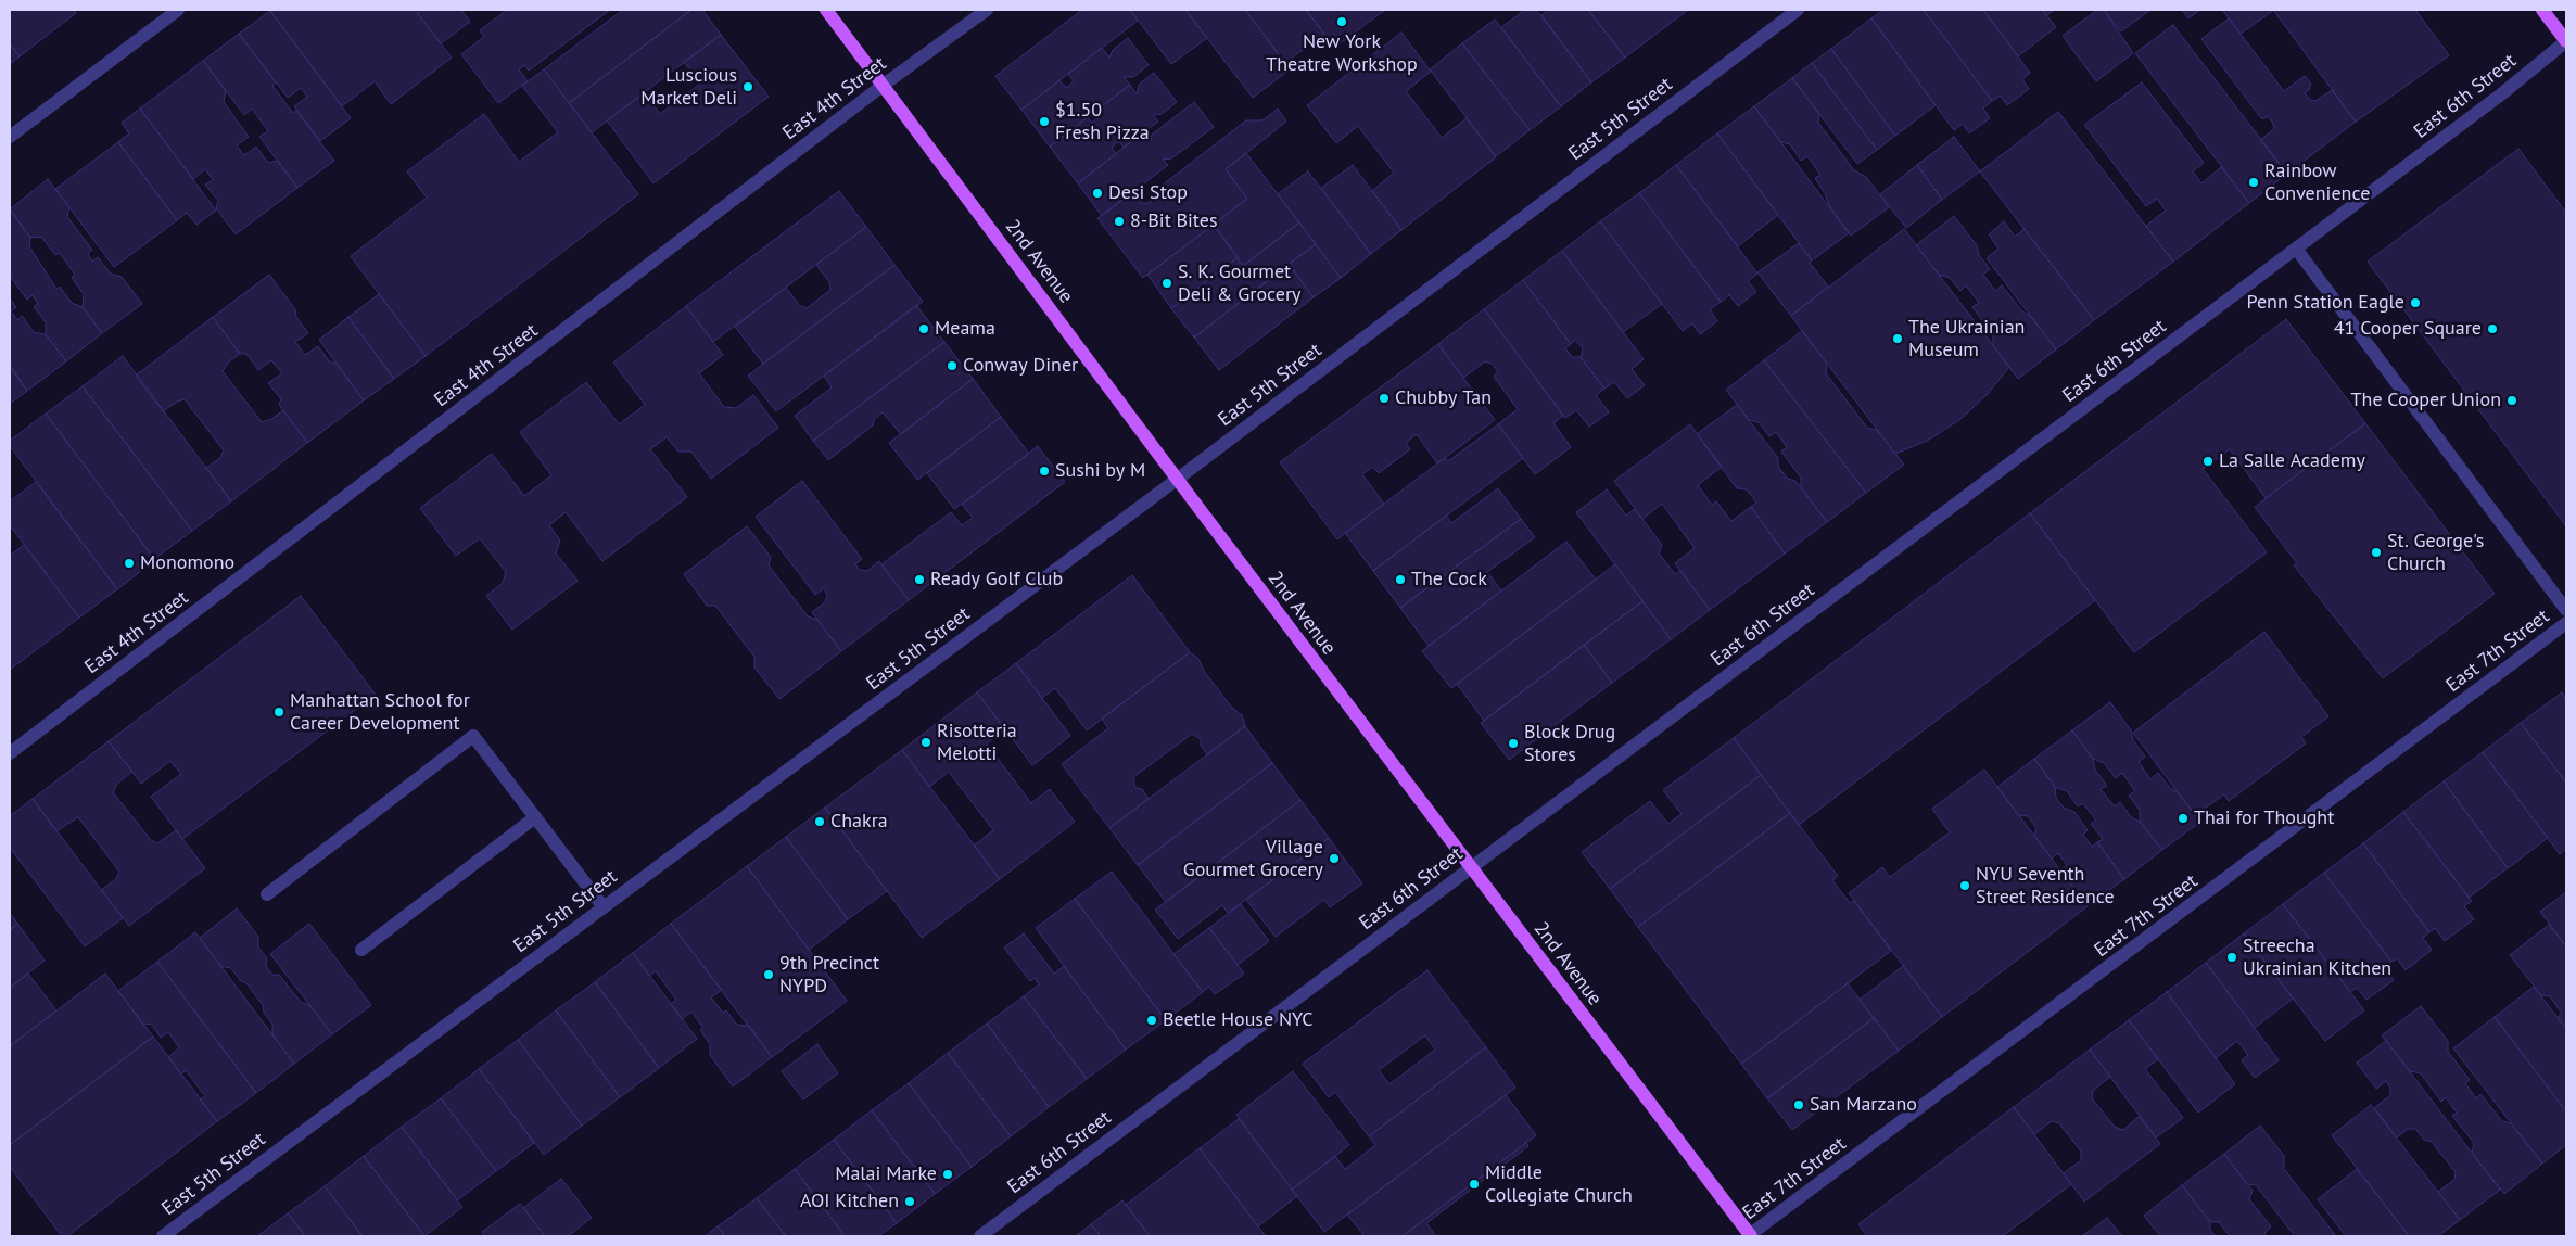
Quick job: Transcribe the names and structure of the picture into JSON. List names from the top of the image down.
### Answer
{
  "streets": {
    "main road": ["2nd Avenue"],
    "street": [
      "East 6th Street",
      "East 4th Street",
      "East 5th Street",
      "East 7th Street"
    ]
  },
  "crossings": [
    ["East 6th Street", "2nd Avenue"],
    ["East 4th Street", "2nd Avenue"],
    ["East 5th Street", "2nd Avenue"],
    ["2nd Avenue", "East 7th Street"]
  ],
  "places": [
    "New York Theatre Workshop",
    "Luscious Market Deli",
    "$1.50 Fresh Pizza",
    "Rainbow Convenience",
    "Desi Stop",
    "8-Bit Bites",
    "S. K. Gourmet Deli & Grocery",
    "Penn Station Eagle",
    "Meama",
    "41 Cooper Square",
    "The Ukrainian Museum",
    "Conway Diner",
    "Chubby Tan",
    "The Cooper Union",
    "La Salle Academy",
    "Sushi by M",
    "St. George's Church",
    "Monomono",
    "Ready Golf Club",
    "The Cock",
    "Manhattan School for Career Development",
    "Risotteria Melotti",
    "Block Drug Stores",
    "Thai for Thought",
    "Chakra",
    "Village Gourmet Grocery",
    "NYU Seventh Street Residence",
    "Streecha Ukrainian Kitchen",
    "9th Precinct NYPD",
    "Beetle House NYC",
    "San Marzano",
    "Malai Marke",
    "Middle Collegiate Church",
    "AOI Kitchen"
  ]
}
